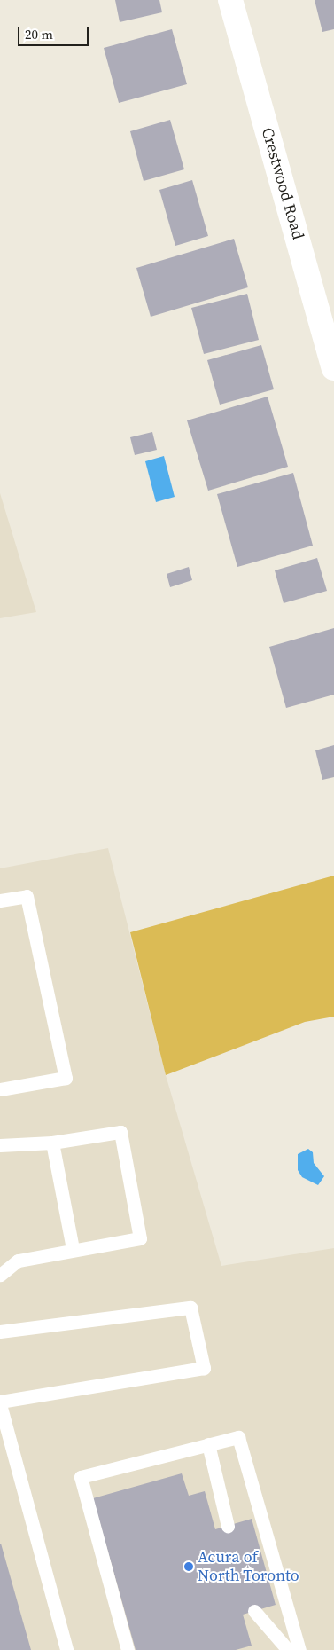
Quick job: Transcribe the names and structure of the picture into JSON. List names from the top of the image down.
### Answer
{
  "streets": {
    "street": ["Crestwood Road"]
  },
  "places": ["Acura of North Toronto"],
  "scale_bar": "20 m"
}
